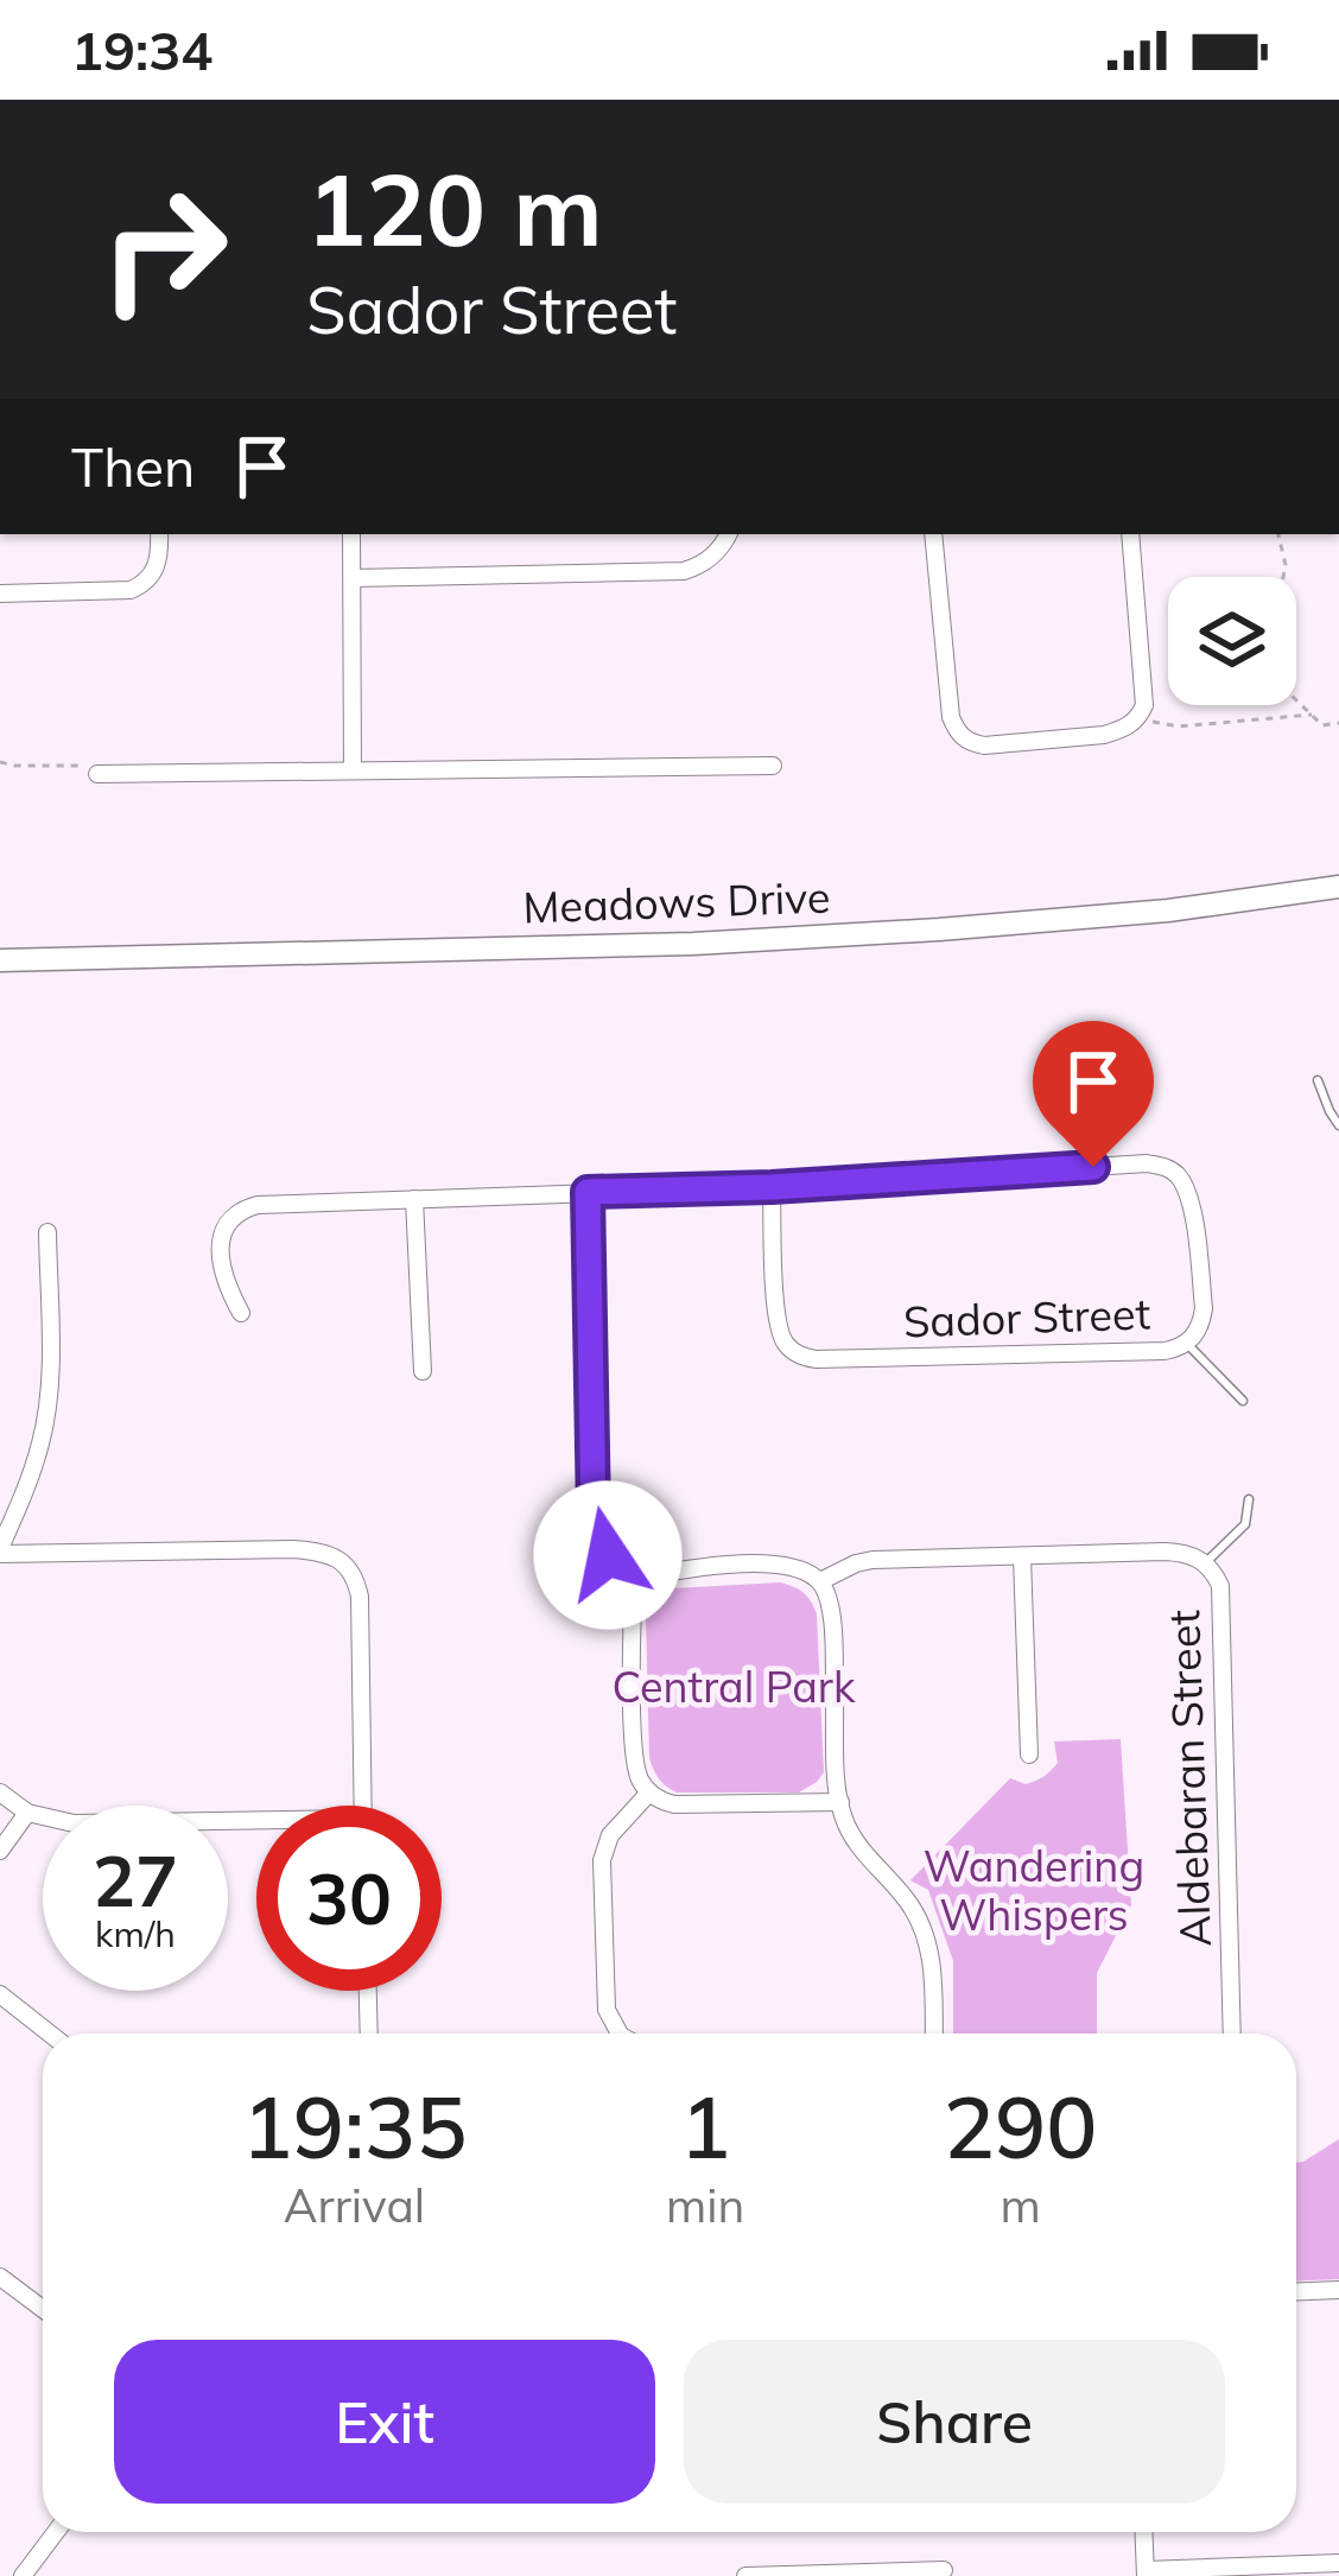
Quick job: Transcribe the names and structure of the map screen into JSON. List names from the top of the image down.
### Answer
{
  "streets": {
    "street": ["Meadows Drive", "Sador Street", "Aldebaran Street"]
  },
  "parks": ["Central Park", "Wandering Whispers"],
  "page": {
    "status": "19:34",
    "turn": ["120 m", "Sador Street"],
    "then": "Then",
    "speed": "27 km/h",
    "limit": "30",
    "eta": [
      "19:35",
      "Arrival",
      "1",
      "min",
      "290",
      "m"
    ],
    "buttons": ["Exit", "Share"]
  }
}
